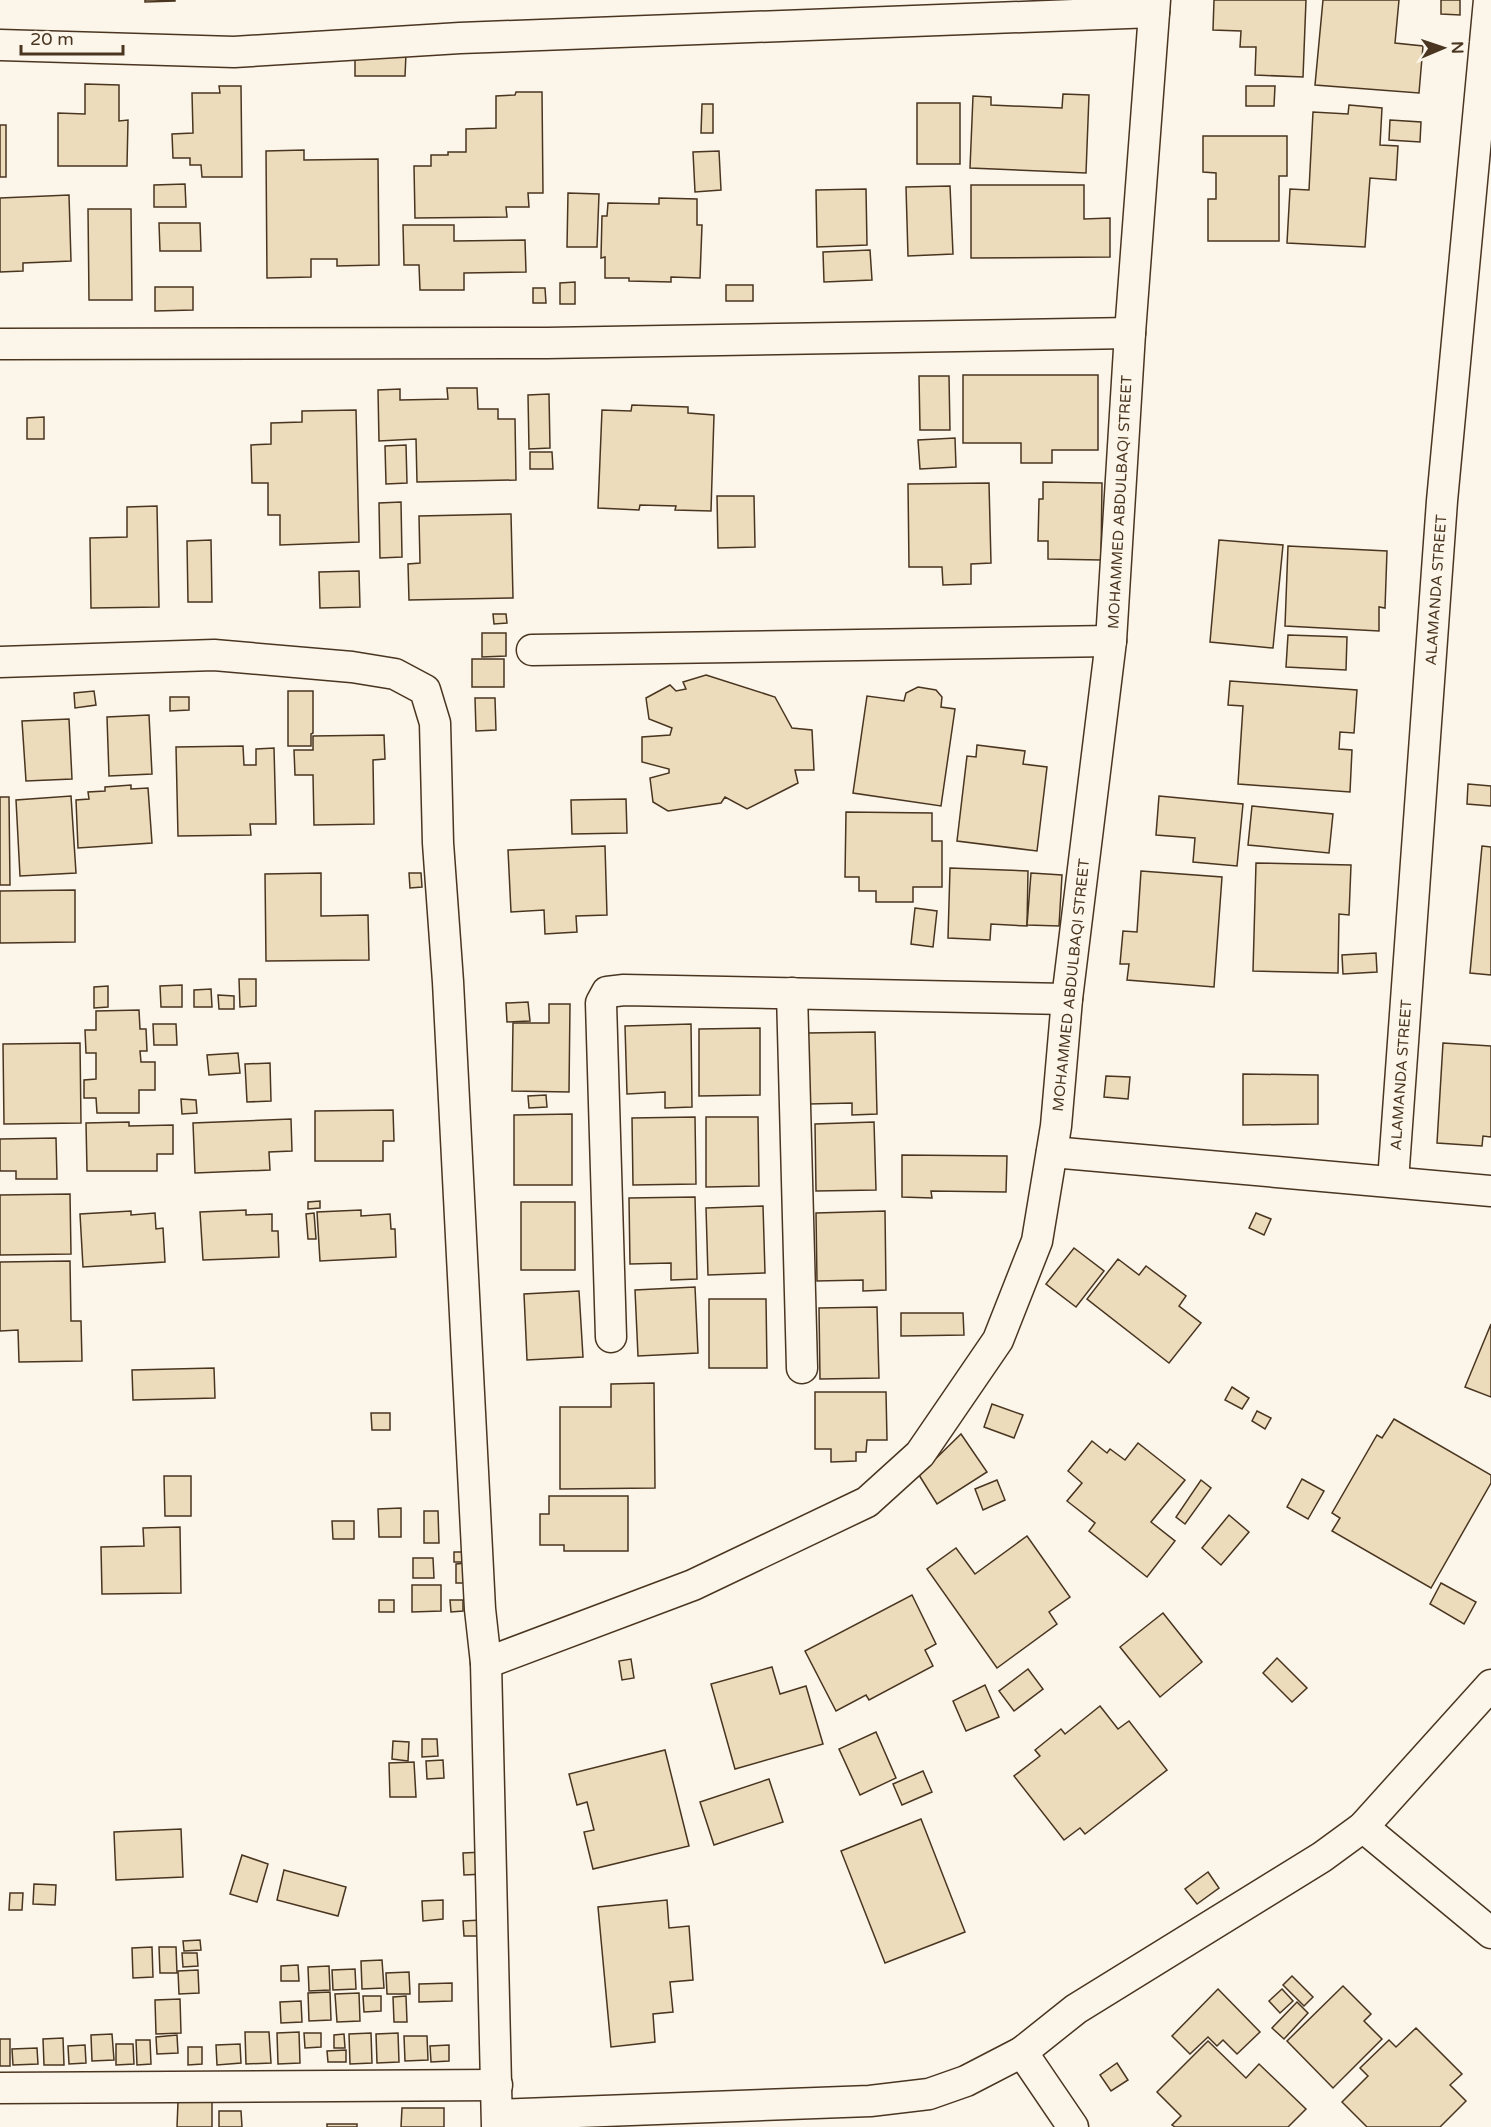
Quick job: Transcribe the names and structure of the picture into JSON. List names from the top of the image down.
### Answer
{
  "streets": {
    "street": ["MOHAMMED ABDULBAQI STREET", "ALAMANDA STREET"]
  },
  "scale_bar": "20 m",
  "north": "right"
}
